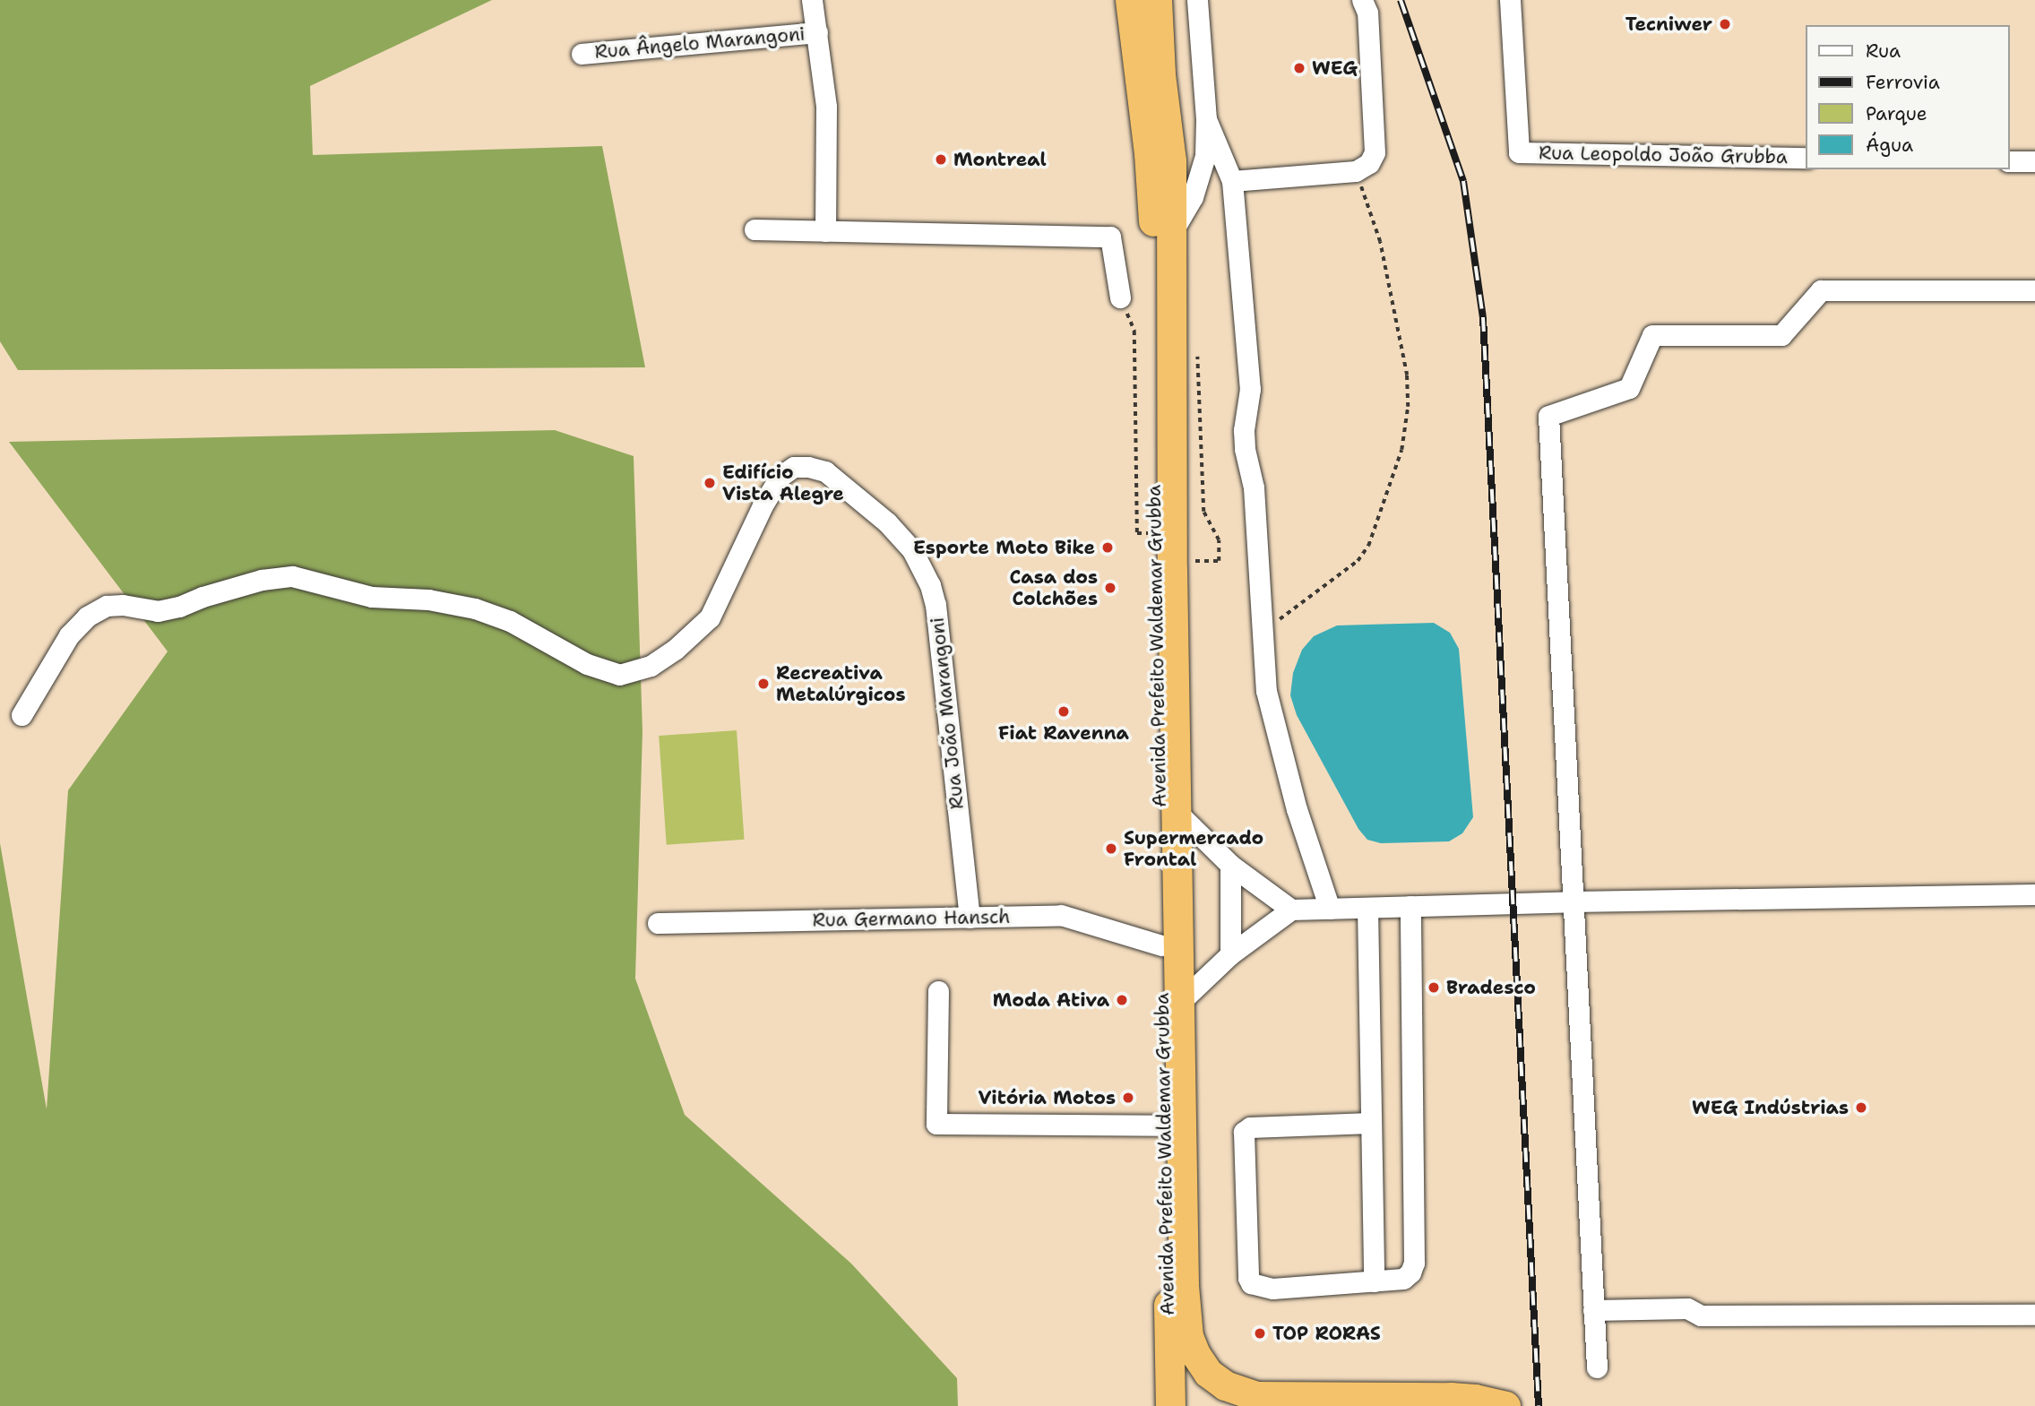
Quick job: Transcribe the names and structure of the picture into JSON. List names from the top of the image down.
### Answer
{
  "streets": {
    "highway": ["Avenida Prefeito Waldemar Grubba"],
    "street": [
      "Rua Ângelo Marangoni",
      "Rua Leopoldo João Grubba",
      "Rua João Marangoni",
      "Rua Germano Hansch"
    ]
  },
  "crossings": [
    ["Avenida Prefeito Waldemar Grubba", "Rua Germano Hansch"],
    ["Rua João Marangoni", "Rua Germano Hansch"]
  ],
  "places": [
    "Tecniwer",
    "WEG",
    "Montreal",
    "Edifício Vista Alegre",
    "Esporte Moto Bike",
    "Casa dos Colchões",
    "Recreativa Metalúrgicos",
    "Fiat Ravenna",
    "Supermercado Frontal",
    "Bradesco",
    "Moda Ativa",
    "Vitória Motos",
    "WEG Indústrias",
    "TOP RORAS"
  ],
  "legend": [
    "Rua",
    "Ferrovia",
    "Parque",
    "Água"
  ]
}
